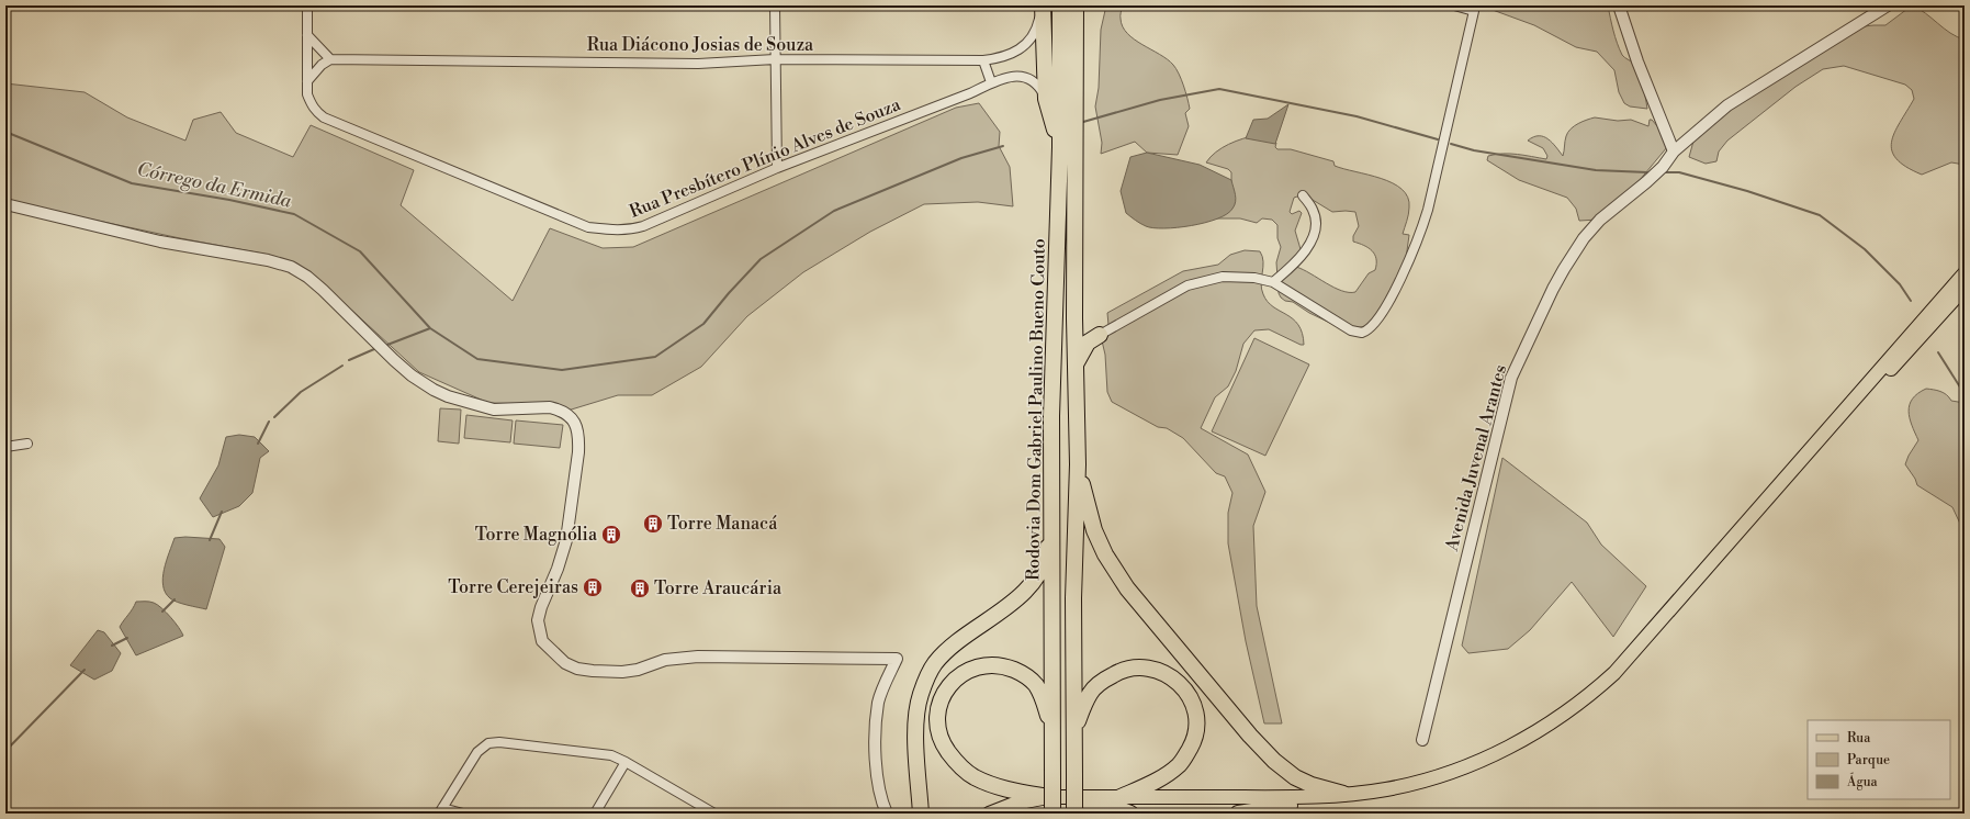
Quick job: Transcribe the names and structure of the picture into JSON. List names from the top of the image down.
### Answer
{
  "streets": {
    "highway": ["Rodovia Dom Gabriel Paulino Bueno Couto"],
    "street": ["Rua Diácono Josias de Souza", "Rua Presbítero Plínio Alves de Souza", "Avenida Juvenal Arantes"]
  },
  "water": ["Córrego da Ermida"],
  "places": {
    "building": [
      "Torre Manacá",
      "Torre Magnólia",
      "Torre Cerejeiras",
      "Torre Araucária"
    ]
  },
  "legend": ["Rua", "Parque", "Água"]
}
